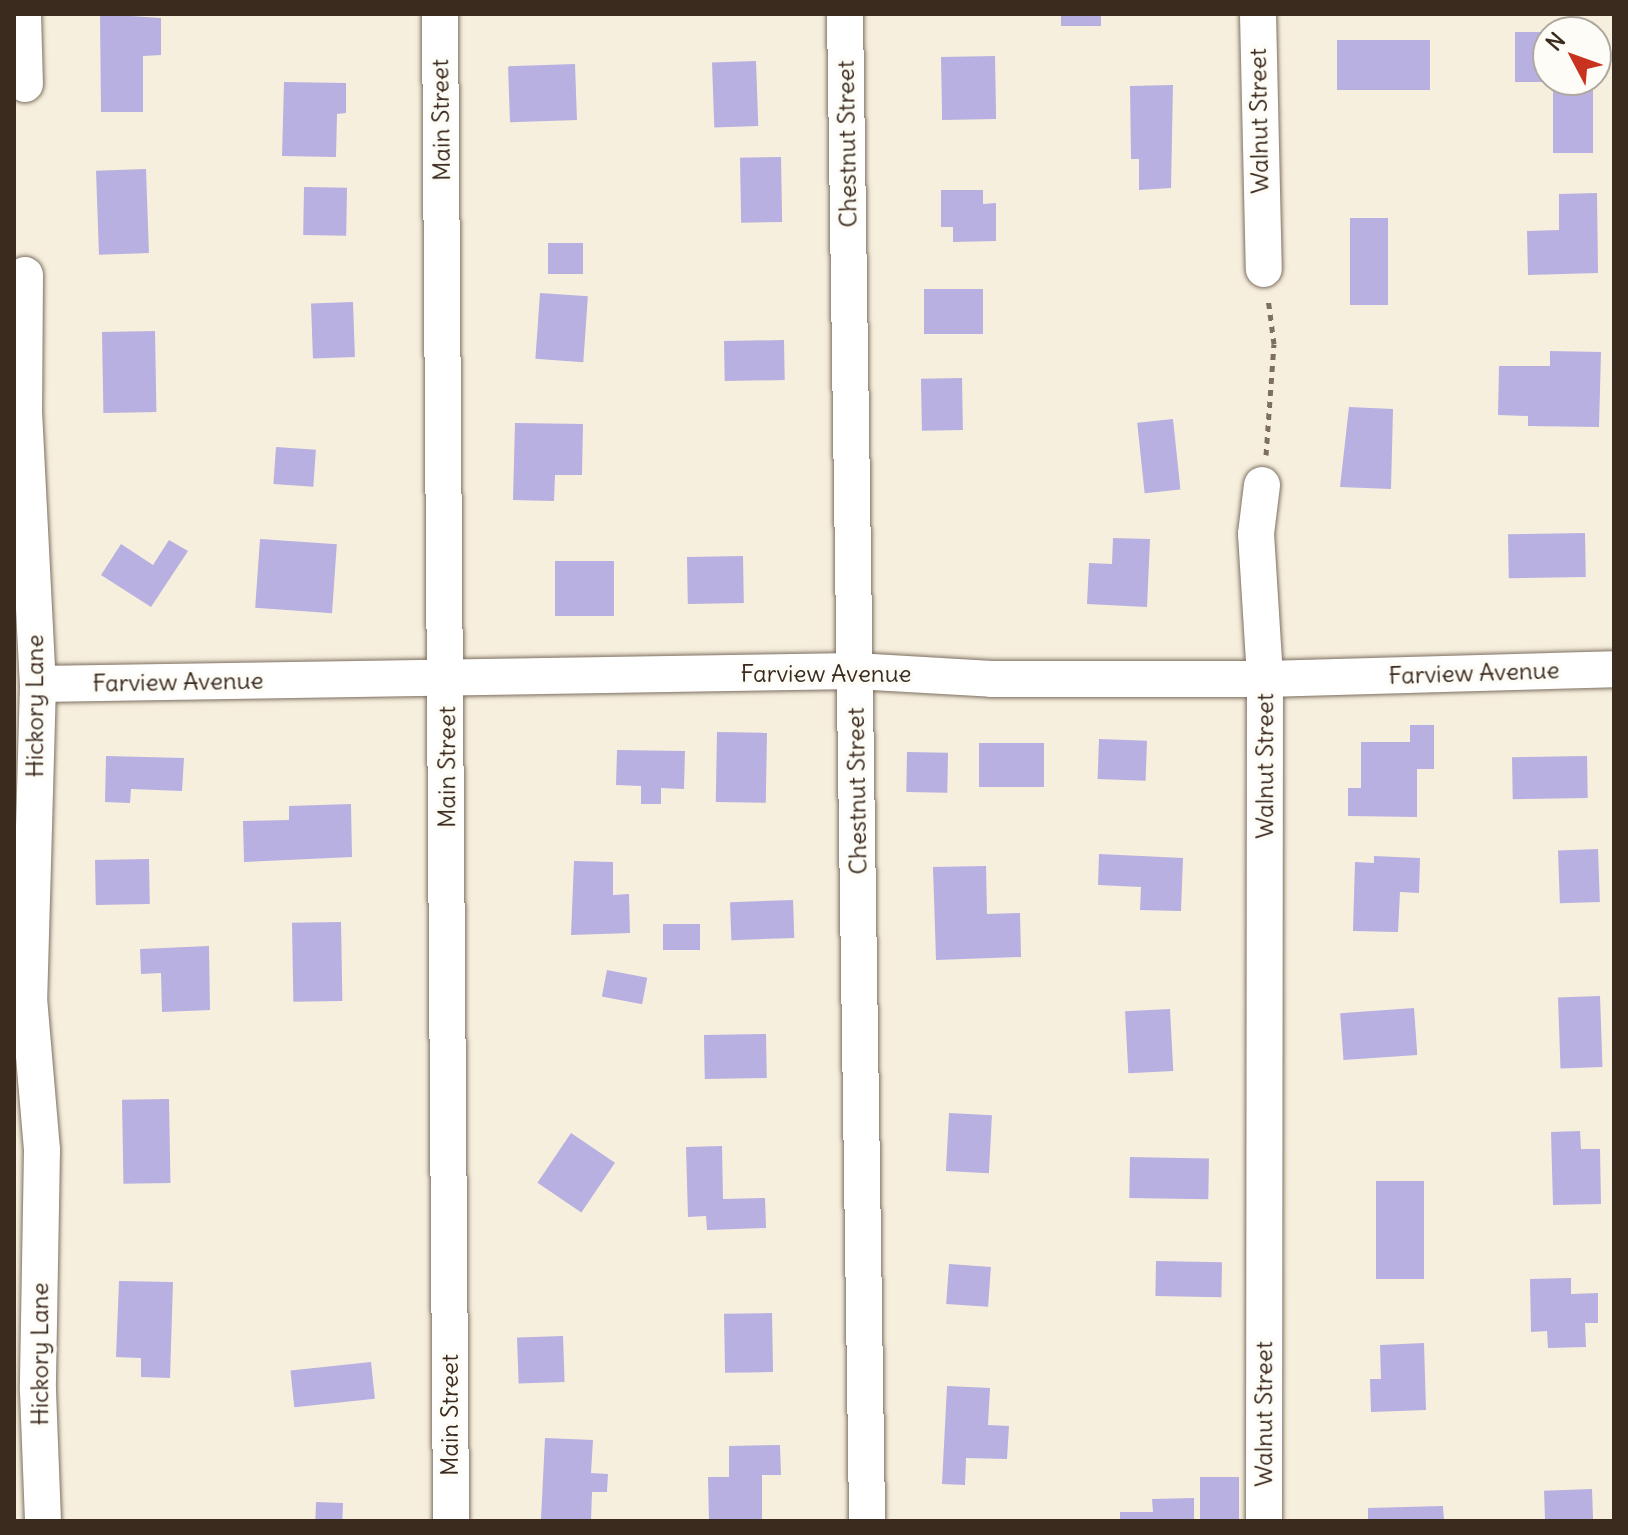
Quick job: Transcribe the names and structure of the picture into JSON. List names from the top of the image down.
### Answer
{
  "streets": {
    "street": [
      "Main Street",
      "Walnut Street",
      "Chestnut Street",
      "Farview Avenue",
      "Hickory Lane"
    ]
  },
  "crossings": [
    ["Main Street", "Farview Avenue"],
    ["Walnut Street", "Farview Avenue"],
    ["Chestnut Street", "Farview Avenue"],
    ["Farview Avenue", "Hickory Lane"]
  ],
  "north": "top left"
}
